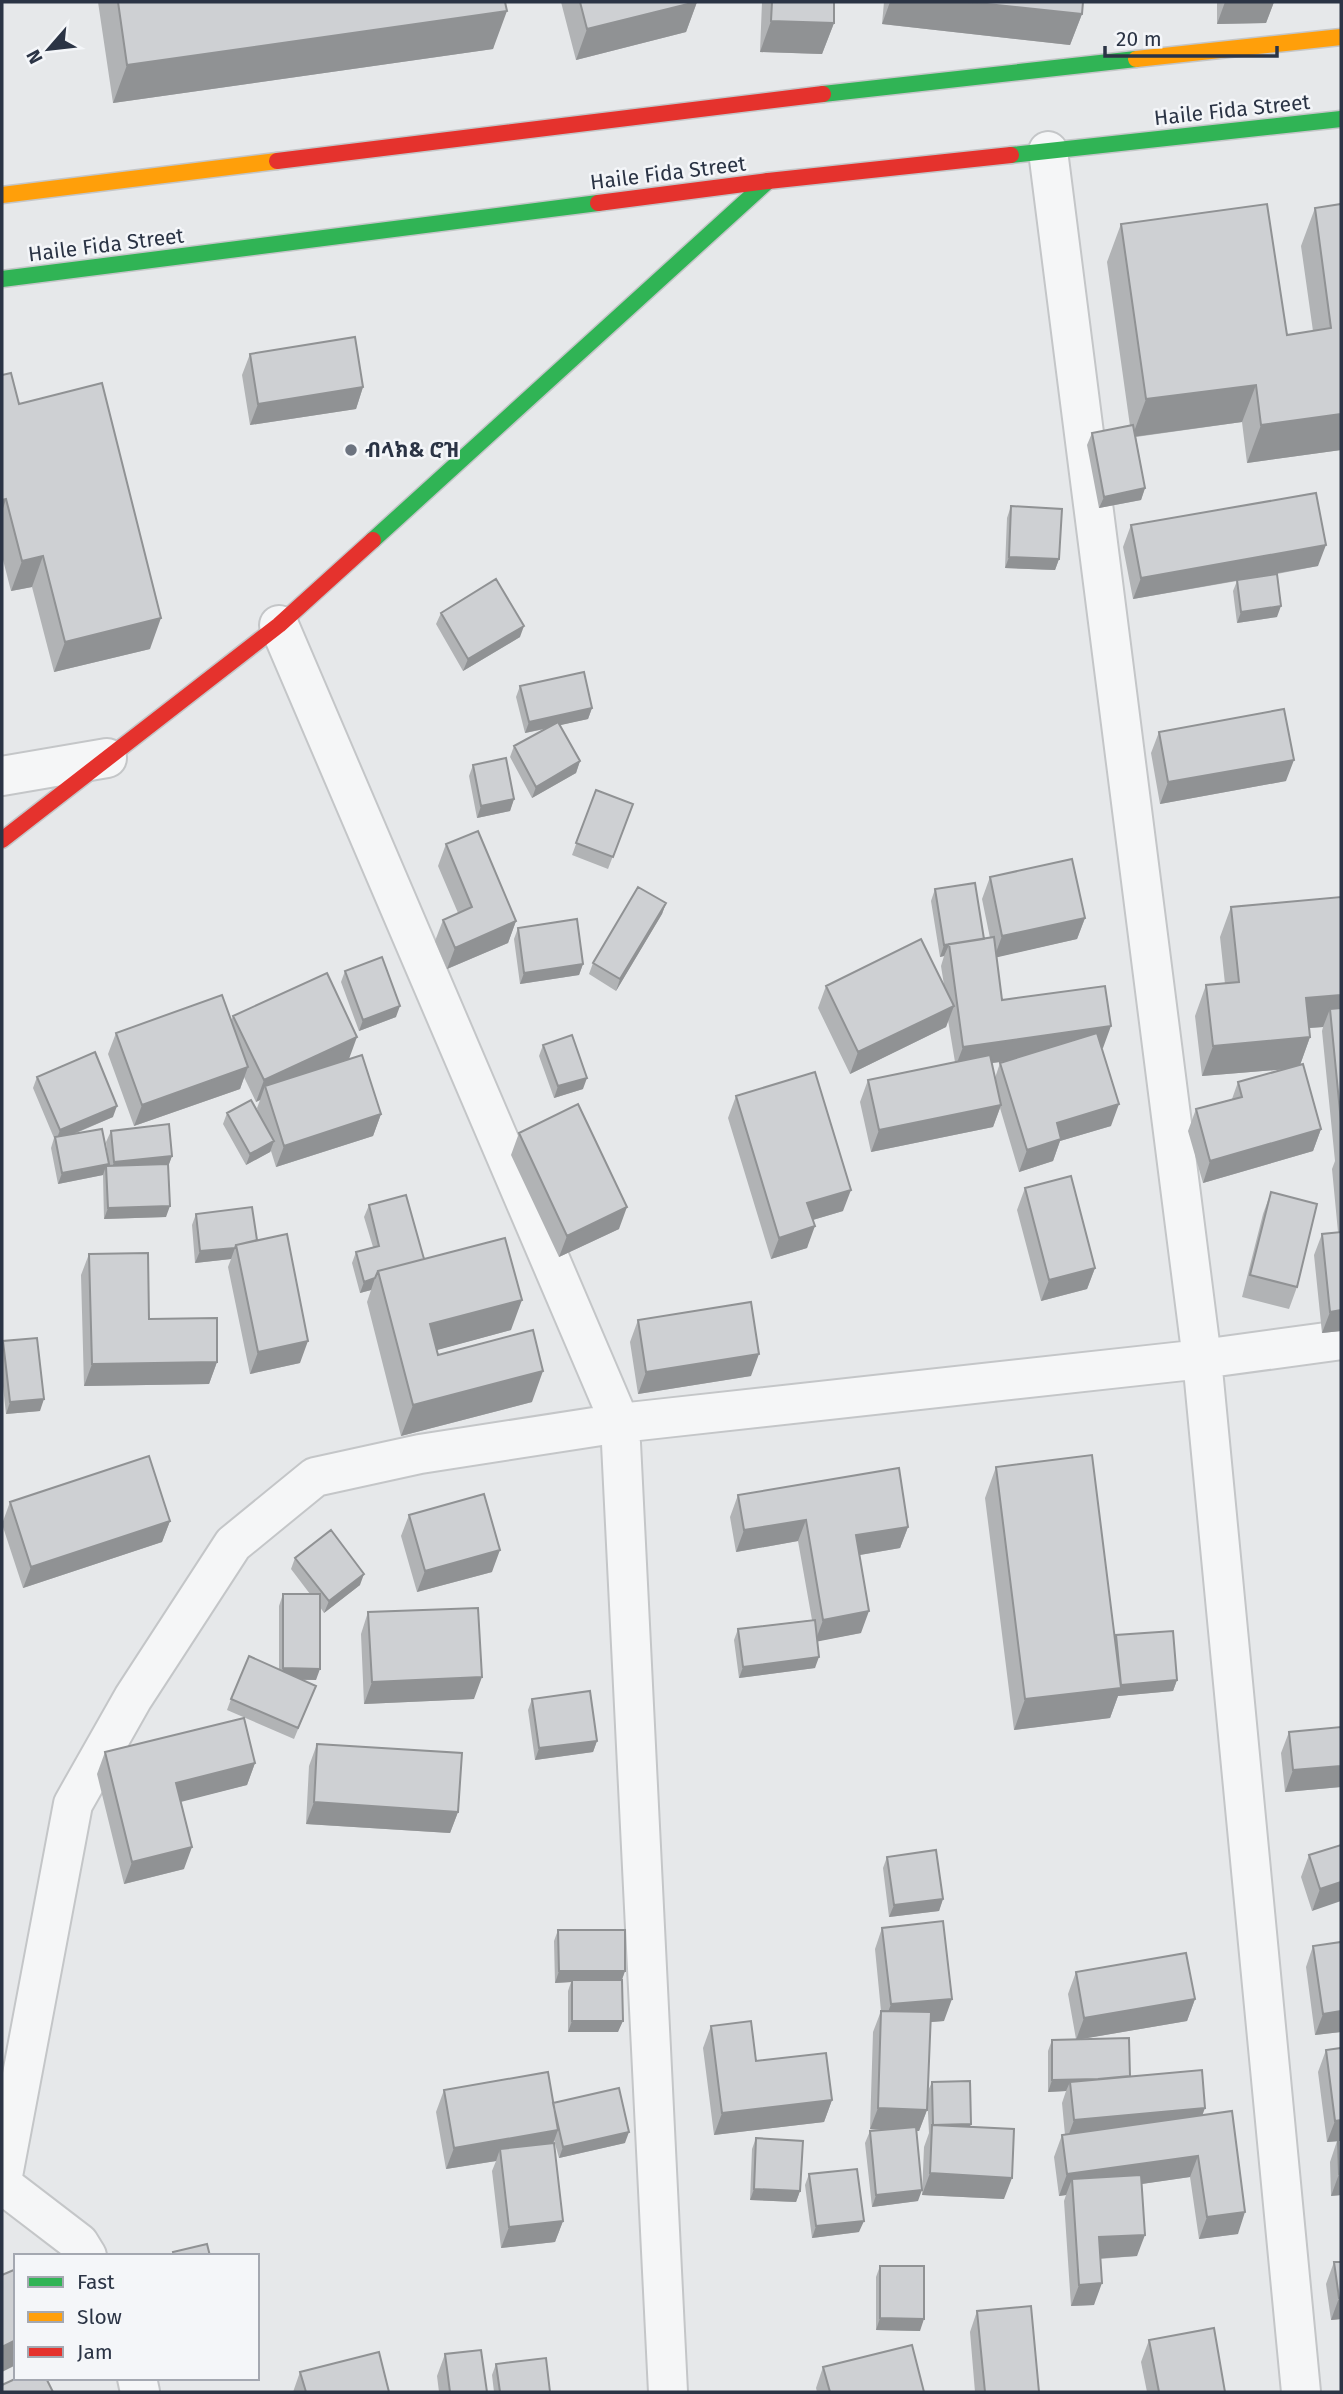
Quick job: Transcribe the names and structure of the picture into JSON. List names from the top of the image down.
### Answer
{
  "streets": {
    "street": ["Haile Fida Street"]
  },
  "places": ["ብላክ& ሮዝ"],
  "legend": ["Fast", "Slow", "Jam"],
  "scale_bar": "20 m",
  "north": "bottom left"
}
